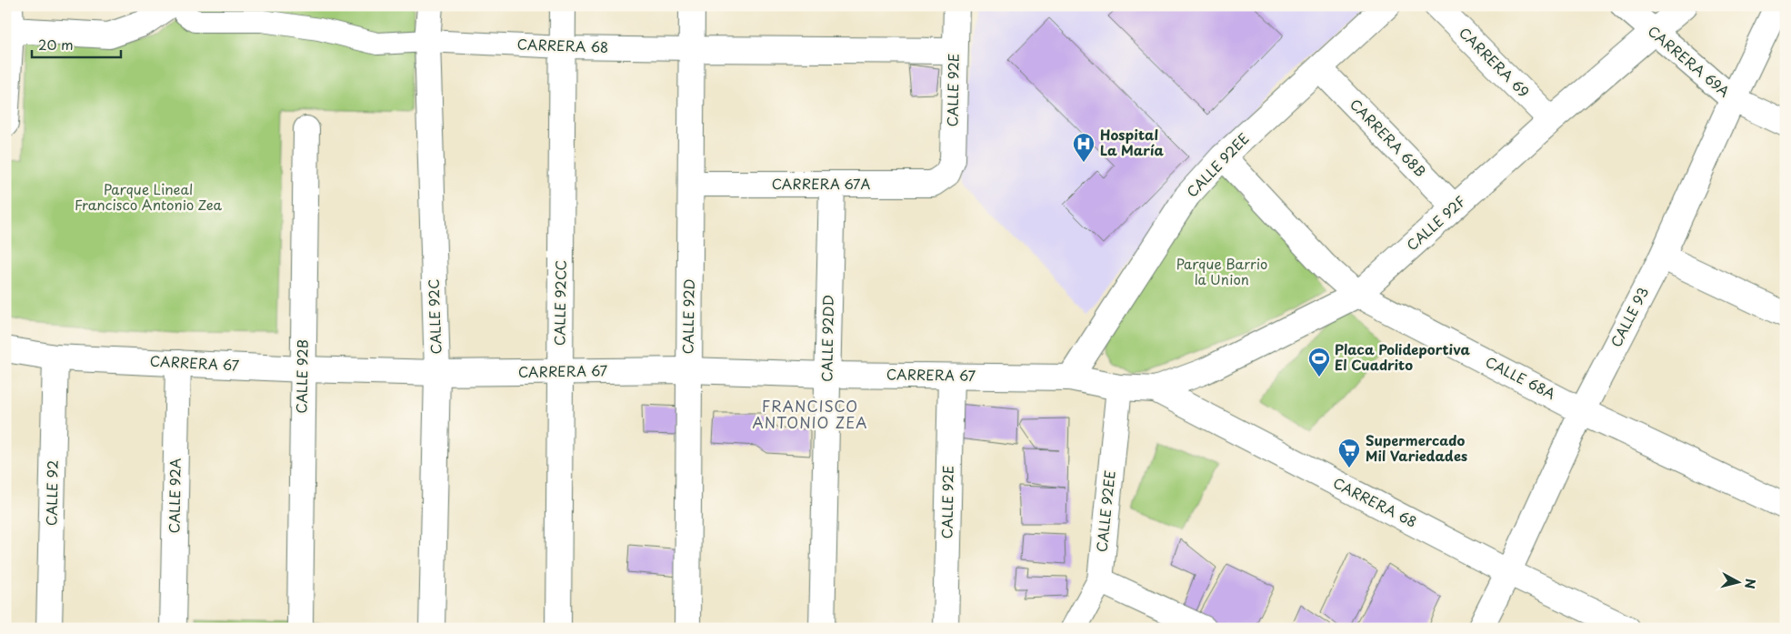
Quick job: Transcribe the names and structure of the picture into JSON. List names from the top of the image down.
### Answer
{
  "streets": {
    "street": [
      "CARRERA 68",
      "CARRERA 69A",
      "CARRERA 69",
      "CALLE 92E",
      "CARRERA 68B",
      "CALLE 92EE",
      "CARRERA 67A",
      "CALLE 92F",
      "CALLE 92CC",
      "CALLE 92C",
      "CALLE 92D",
      "CALLE 93",
      "CALLE 92DD",
      "CARRERA 67",
      "CALLE 92B",
      "CALLE 68A",
      "CALLE 92",
      "CALLE 92A"
    ]
  },
  "crossings": [
    ["CARRERA 68", "CALLE 92E"],
    ["CARRERA 68", "CALLE 92EE"],
    ["CARRERA 68", "CALLE 92F"],
    ["CARRERA 68", "CALLE 92CC"],
    ["CARRERA 68", "CALLE 92C"],
    ["CARRERA 68", "CALLE 92D"],
    ["CARRERA 68", "CALLE 93"],
    ["CARRERA 68", "CARRERA 67"],
    ["CARRERA 69A", "CALLE 92F"],
    ["CARRERA 69A", "CALLE 93"],
    ["CARRERA 69", "CALLE 92F"],
    ["CALLE 92E", "CARRERA 67A"],
    ["CALLE 92E", "CARRERA 67"],
    ["CARRERA 68B", "CALLE 92EE"],
    ["CARRERA 68B", "CALLE 92F"],
    ["CALLE 92EE", "CARRERA 67"],
    ["CALLE 92EE", "CALLE 68A"],
    ["CARRERA 67A", "CALLE 92D"],
    ["CARRERA 67A", "CALLE 92DD"],
    ["CALLE 92F", "CALLE 68A"],
    ["CALLE 92CC", "CARRERA 67"],
    ["CALLE 92C", "CARRERA 67"],
    ["CALLE 92D", "CARRERA 67"],
    ["CALLE 93", "CALLE 68A"],
    ["CALLE 92DD", "CARRERA 67"],
    ["CARRERA 67", "CALLE 92B"],
    ["CARRERA 67", "CALLE 92"],
    ["CARRERA 67", "CALLE 92A"]
  ],
  "districts": ["FRANCISCO ANTONIO ZEA"],
  "parks": ["Parque Lineal Francisco Antonio Zea", "Parque Barrio la Union"],
  "places": {
    "hospital": ["Hospital La María"],
    "sports": ["Placa Polideportiva El Cuadrito"],
    "supermarket": ["Supermercado Mil Variedades"]
  },
  "scale_bar": "20 m",
  "north": "right"
}
